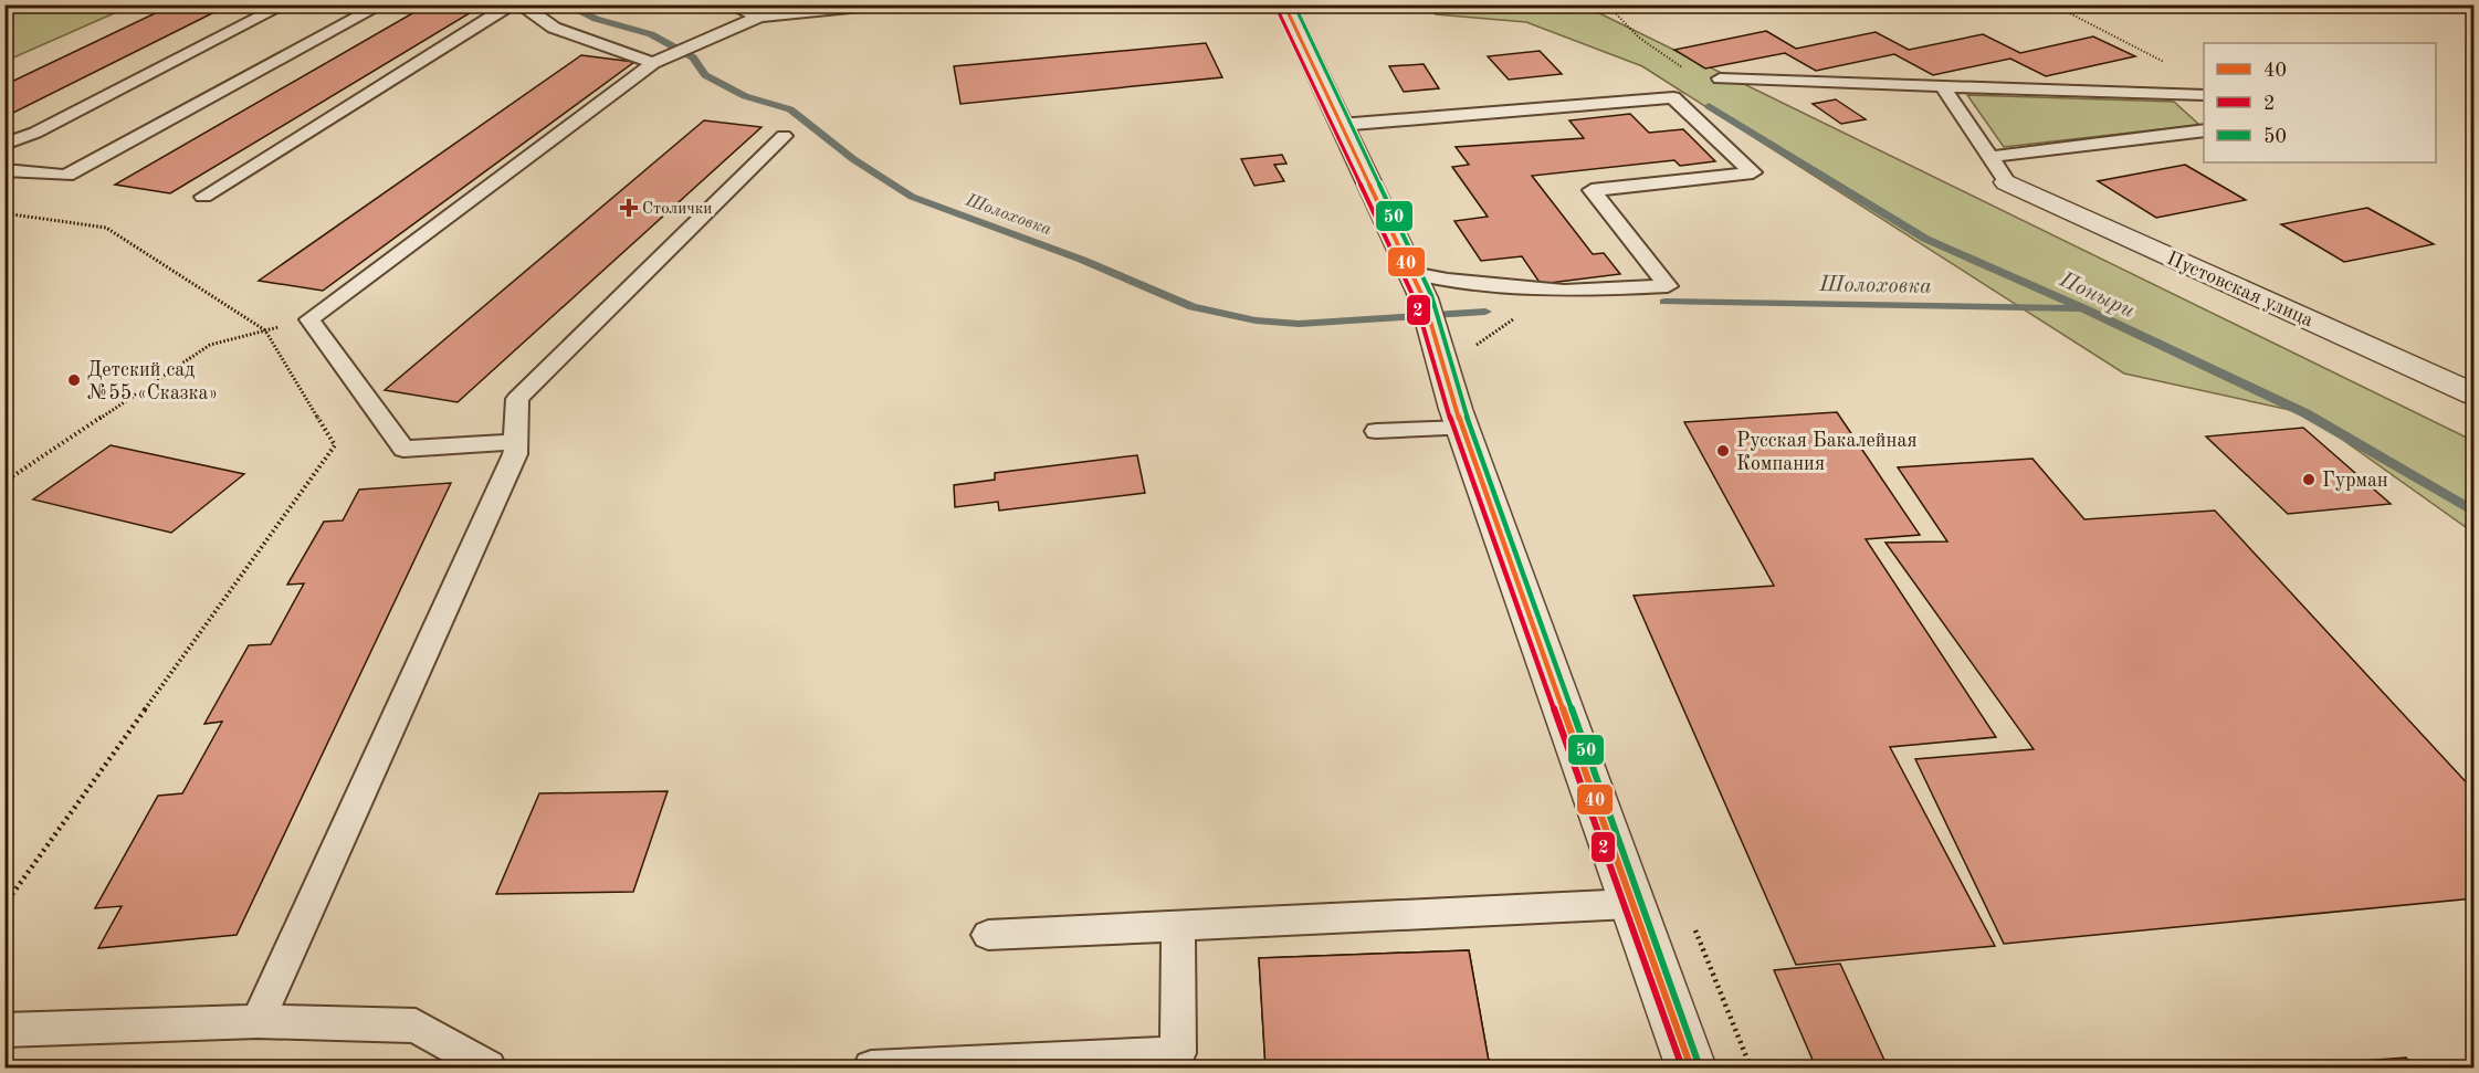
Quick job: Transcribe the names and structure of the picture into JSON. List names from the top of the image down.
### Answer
{
  "streets": {
    "street": ["Пустовская улица"]
  },
  "water": ["Шолоховка", "Поныри"],
  "places": {
    "health": ["Столички"],
    "other": ["Детский сад №55 «Сказка»", "Русская Бакалейная Компания", "Гурман"]
  },
  "lines": ["transit line 40", "transit line 50", "transit line 2"],
  "legend": ["40", "2", "50"]
}
